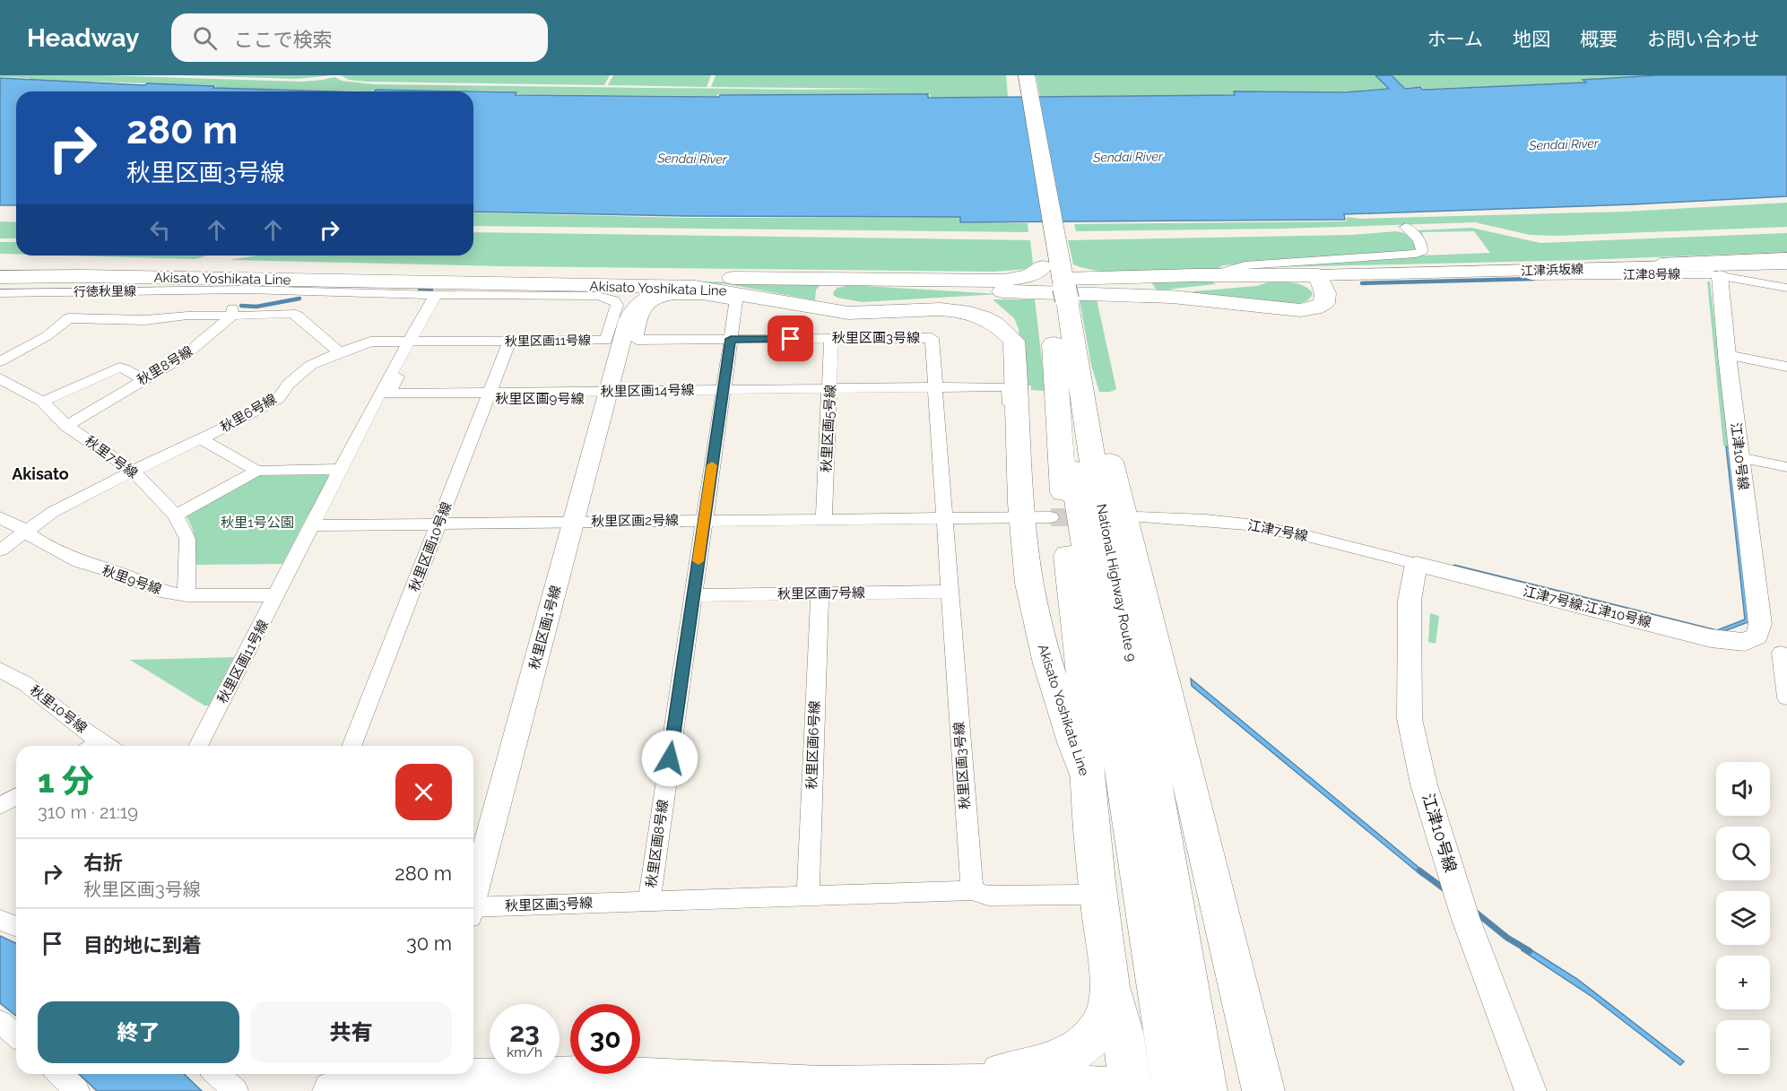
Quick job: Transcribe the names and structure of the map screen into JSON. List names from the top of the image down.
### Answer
{
  "streets": {
    "highway": ["National Highway Route 9"],
    "main road": ["Akisato Yoshikata Line"],
    "street": [
      "江津浜坂線",
      "江津8号線",
      "行徳秋里線",
      "秋里区画3号線",
      "秋里区画11号線",
      "秋里8号線",
      "秋里区画9号線",
      "秋里6号線",
      "秋里区画5号線",
      "江津10号線",
      "秋里7号線",
      "秋里区画2号線",
      "江津7号線",
      "秋里区画10号線",
      "秋里9号線",
      "秋里区画7号線",
      "江津7号線;江津10号線",
      "秋里区画1号線",
      "秋里10号線",
      "秋里区画6号線",
      "秋里区画8号線"
    ]
  },
  "crossings": [
    ["江津浜坂線", "江津8号線"],
    ["江津8号線", "江津10号線"],
    ["Akisato Yoshikata Line", "秋里区画2号線"],
    ["Akisato Yoshikata Line", "National Highway Route 9"],
    ["行徳秋里線", "秋里区画11号線"],
    ["行徳秋里線", "秋里8号線"],
    ["秋里区画3号線", "秋里区画5号線"],
    ["秋里区画3号線", "秋里区画2号線"],
    ["秋里区画3号線", "秋里区画7号線"],
    ["秋里区画3号線", "秋里区画6号線"],
    ["秋里区画3号線", "秋里区画8号線"],
    ["秋里区画11号線", "秋里6号線"],
    ["秋里区画11号線", "秋里区画2号線"],
    ["秋里区画11号線", "秋里区画10号線"],
    ["秋里区画11号線", "秋里9号線"],
    ["秋里区画11号線", "秋里区画1号線"],
    ["秋里区画11号線", "秋里区画8号線"],
    ["秋里8号線", "秋里7号線"],
    ["秋里区画9号線", "秋里区画10号線"],
    ["秋里区画9号線", "秋里区画1号線"],
    ["秋里区画9号線", "秋里区画8号線"],
    ["秋里6号線", "秋里7号線"],
    ["秋里6号線", "秋里9号線"],
    ["秋里区画5号線", "秋里区画2号線"],
    ["江津10号線", "江津7号線"],
    ["江津10号線", "江津7号線;江津10号線"],
    ["秋里7号線", "秋里9号線"],
    ["秋里区画2号線", "秋里区画10号線"],
    ["秋里区画2号線", "秋里区画1号線"],
    ["秋里区画2号線", "秋里区画8号線"],
    ["江津7号線", "江津7号線;江津10号線"],
    ["秋里区画7号線", "秋里区画6号線"],
    ["秋里区画7号線", "秋里区画8号線"],
    ["秋里区画1号線", "秋里区画8号線"]
  ],
  "districts": ["Akisato"],
  "water": ["Sendai River"],
  "parks": ["秋里1号公園"],
  "page": {
    "header": "Headway",
    "search": "ここで検索",
    "nav": [
      "ホーム",
      "地図",
      "概要",
      "お問い合わせ"
    ],
    "turn": ["280 m", "秋里区画3号線"],
    "heading": ["1 分", "310 m · 21:19"],
    "map_buttons": ["+", "−"],
    "list": [
      {
        "name": "右折",
        "note": "秋里区画3号線",
        "value": "280 m"
      },
      {
        "name": "目的地に到着",
        "value": "30 m"
      }
    ],
    "buttons": ["終了", "共有"],
    "speed": "23 km/h",
    "limit": "30"
  }
}
